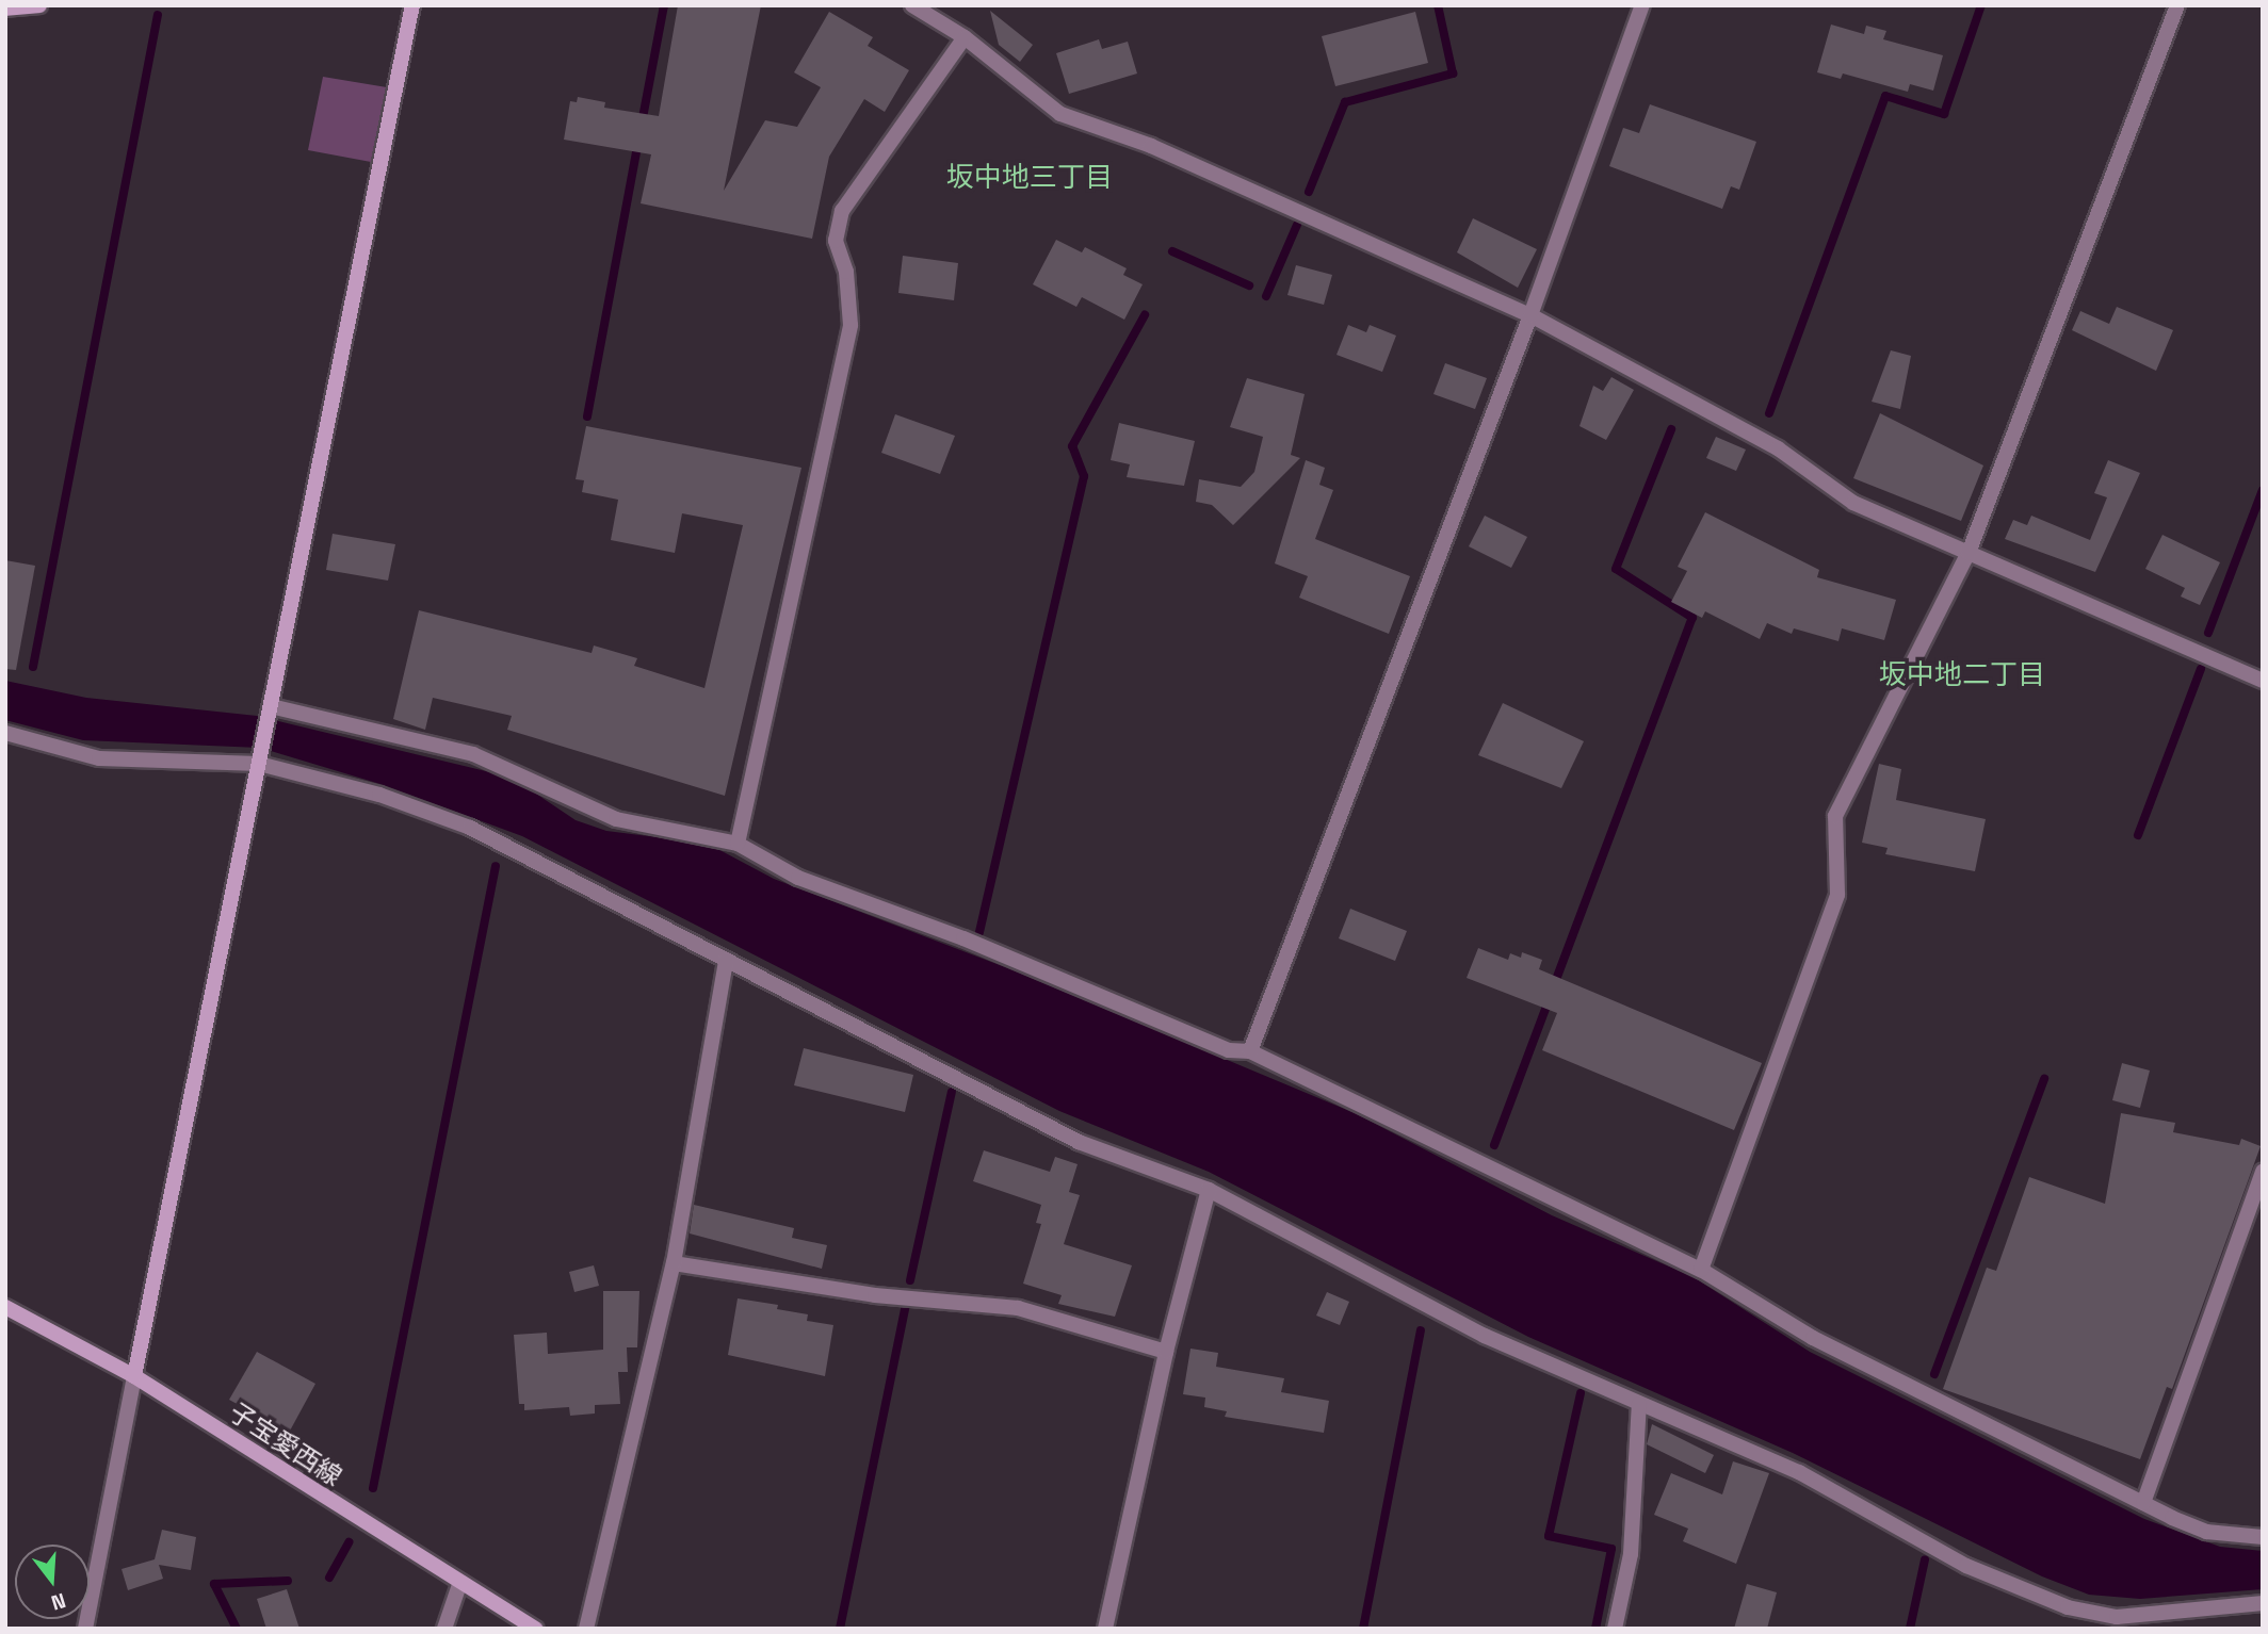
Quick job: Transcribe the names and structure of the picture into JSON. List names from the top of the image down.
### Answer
{
  "streets": {
    "street": ["子宝愛西線"]
  },
  "districts": ["坂中地三丁目", "坂中地二丁目"],
  "north": "bottom"
}
